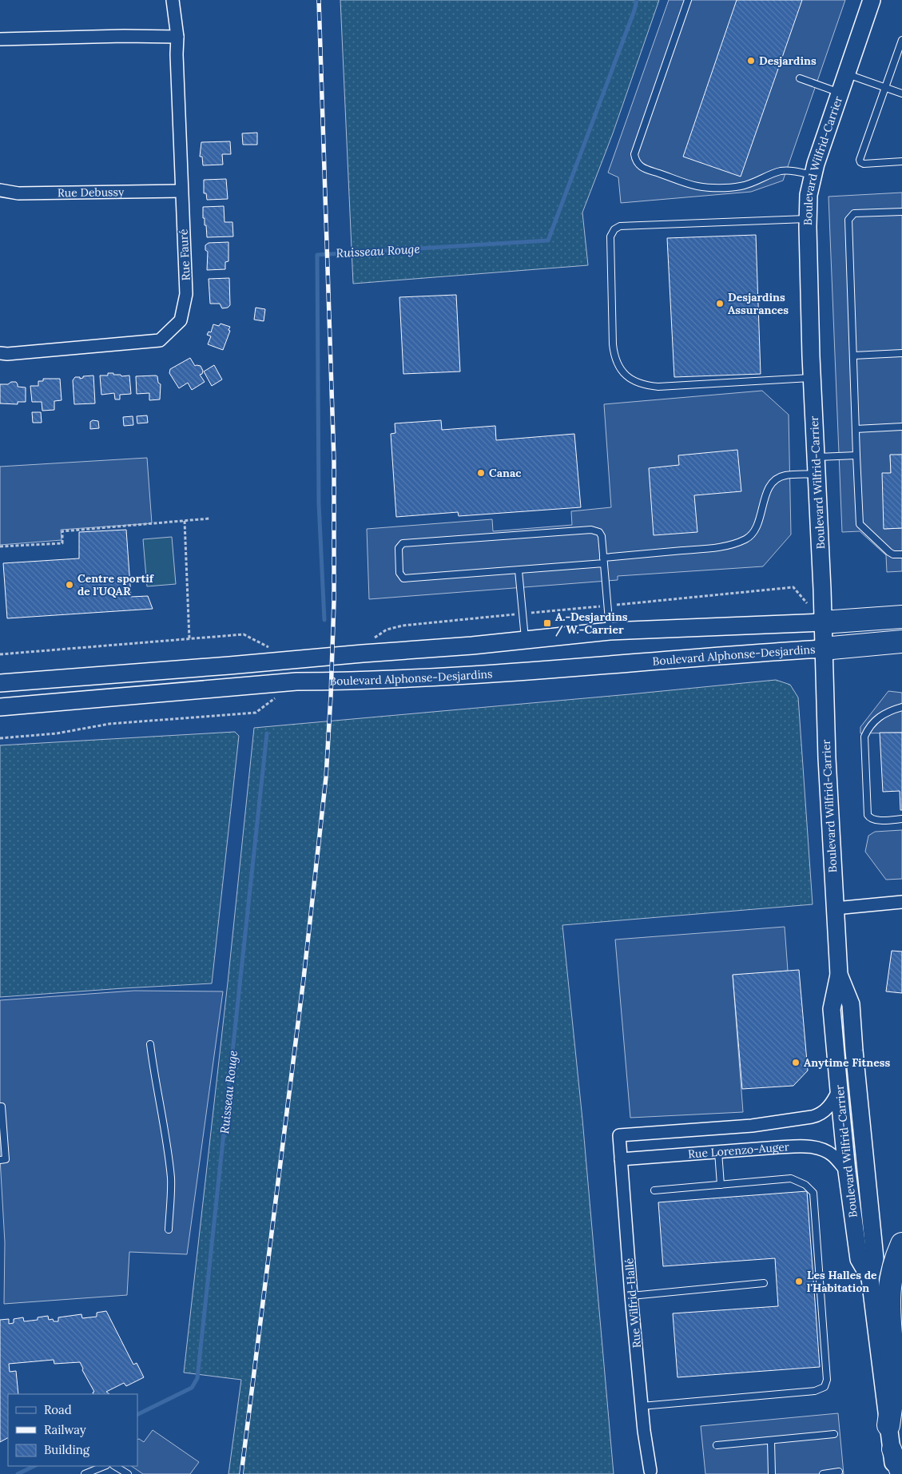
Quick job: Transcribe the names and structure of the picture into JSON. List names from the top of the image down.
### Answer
{
  "streets": {
    "street": [
      "Boulevard Wilfrid-Carrier",
      "Rue Debussy",
      "Rue Fauré",
      "Boulevard Alphonse-Desjardins",
      "Rue Lorenzo-Auger",
      "Rue Wilfrid-Hallé"
    ]
  },
  "crossings": [
    ["Boulevard Wilfrid-Carrier", "Boulevard Alphonse-Desjardins"],
    ["Boulevard Wilfrid-Carrier", "Rue Lorenzo-Auger"],
    ["Boulevard Wilfrid-Carrier", "Rue Wilfrid-Hallé"],
    ["Rue Debussy", "Rue Fauré"],
    ["Rue Lorenzo-Auger", "Rue Wilfrid-Hallé"]
  ],
  "water": ["Ruisseau Rouge"],
  "places": {
    "other": [
      "Desjardins",
      "Desjardins Assurances",
      "Canac",
      "Centre sportif de l'UQAR",
      "Anytime Fitness",
      "Les Halles de l'Habitation"
    ],
    "transit": ["A.-Desjardins / W.-Carrier"]
  },
  "legend": ["Road", "Railway", "Building"]
}
